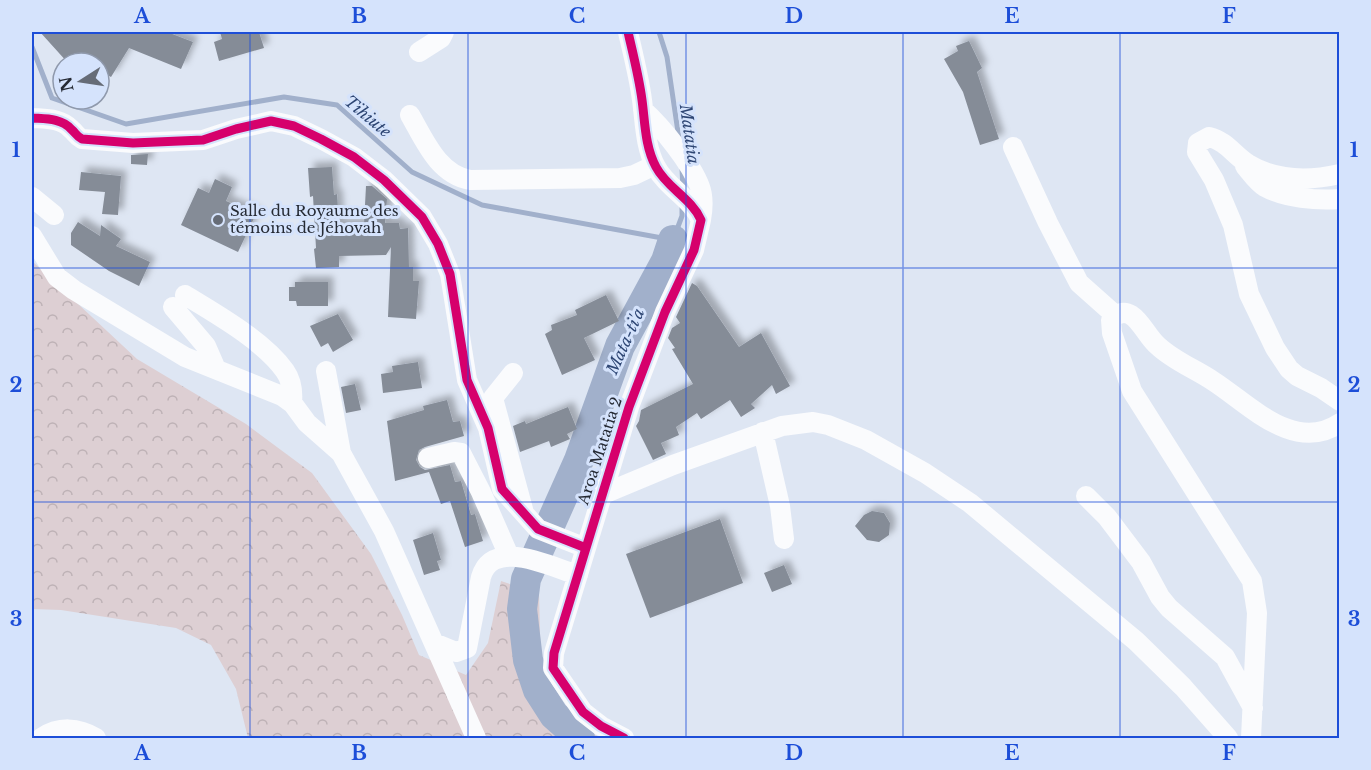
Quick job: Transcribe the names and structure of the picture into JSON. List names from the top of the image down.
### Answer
{
  "streets": {
    "street": ["Aroa Matatia 2"]
  },
  "water": ["Tihiute", "Matatia", "Mata-ti'a"],
  "places": ["Salle du Royaume des témoins de Jéhovah"],
  "north": "left",
  "grid": {
    "columns": [
      "A",
      "B",
      "C",
      "D",
      "E",
      "F"
    ],
    "rows": ["1", "2", "3"]
  }
}
